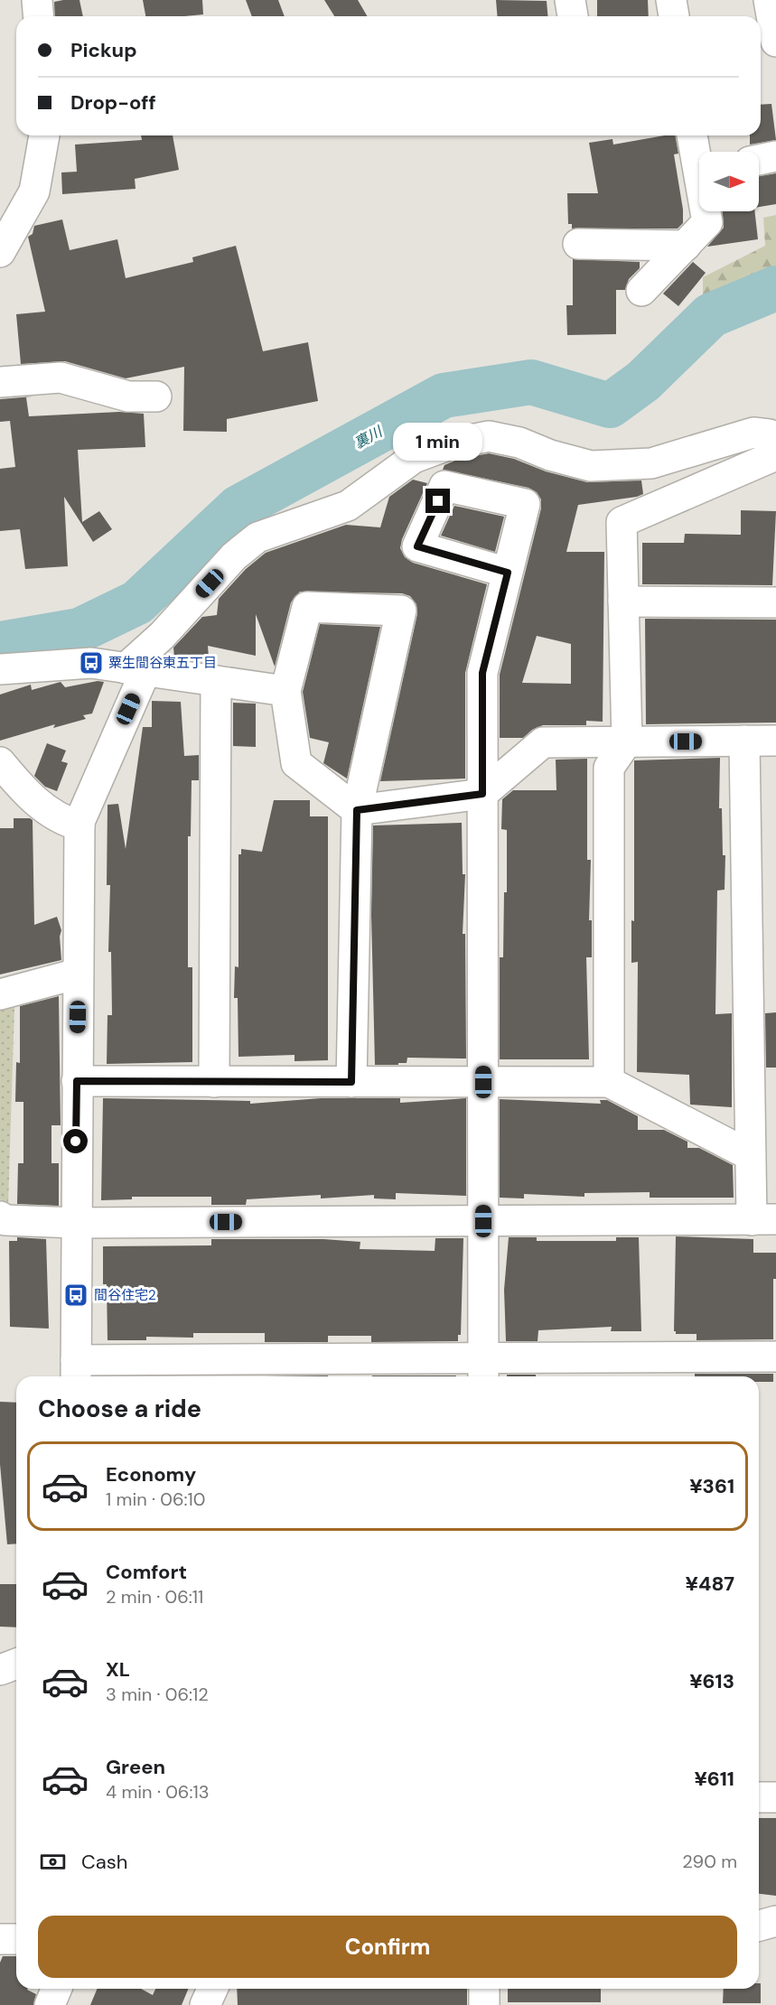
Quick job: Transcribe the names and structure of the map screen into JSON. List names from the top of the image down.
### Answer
{
  "water": ["裏川"],
  "places": {
    "bus stop": ["粟生間谷東五丁目", "間谷住宅2"]
  },
  "north": "right",
  "page": {
    "banner": ["Pickup", "Drop-off"],
    "bubble": "1 min",
    "heading": "Choose a ride",
    "list": [
      {
        "name": "Economy",
        "note": "1 min · 06:10",
        "value": "¥361"
      },
      {
        "name": "Comfort",
        "note": "2 min · 06:11",
        "value": "¥487"
      },
      {
        "name": "XL",
        "note": "3 min · 06:12",
        "value": "¥613"
      },
      {
        "name": "Green",
        "note": "4 min · 06:13",
        "value": "¥611"
      }
    ],
    "pay": ["Cash", "290 m"],
    "buttons": "Confirm"
  }
}
